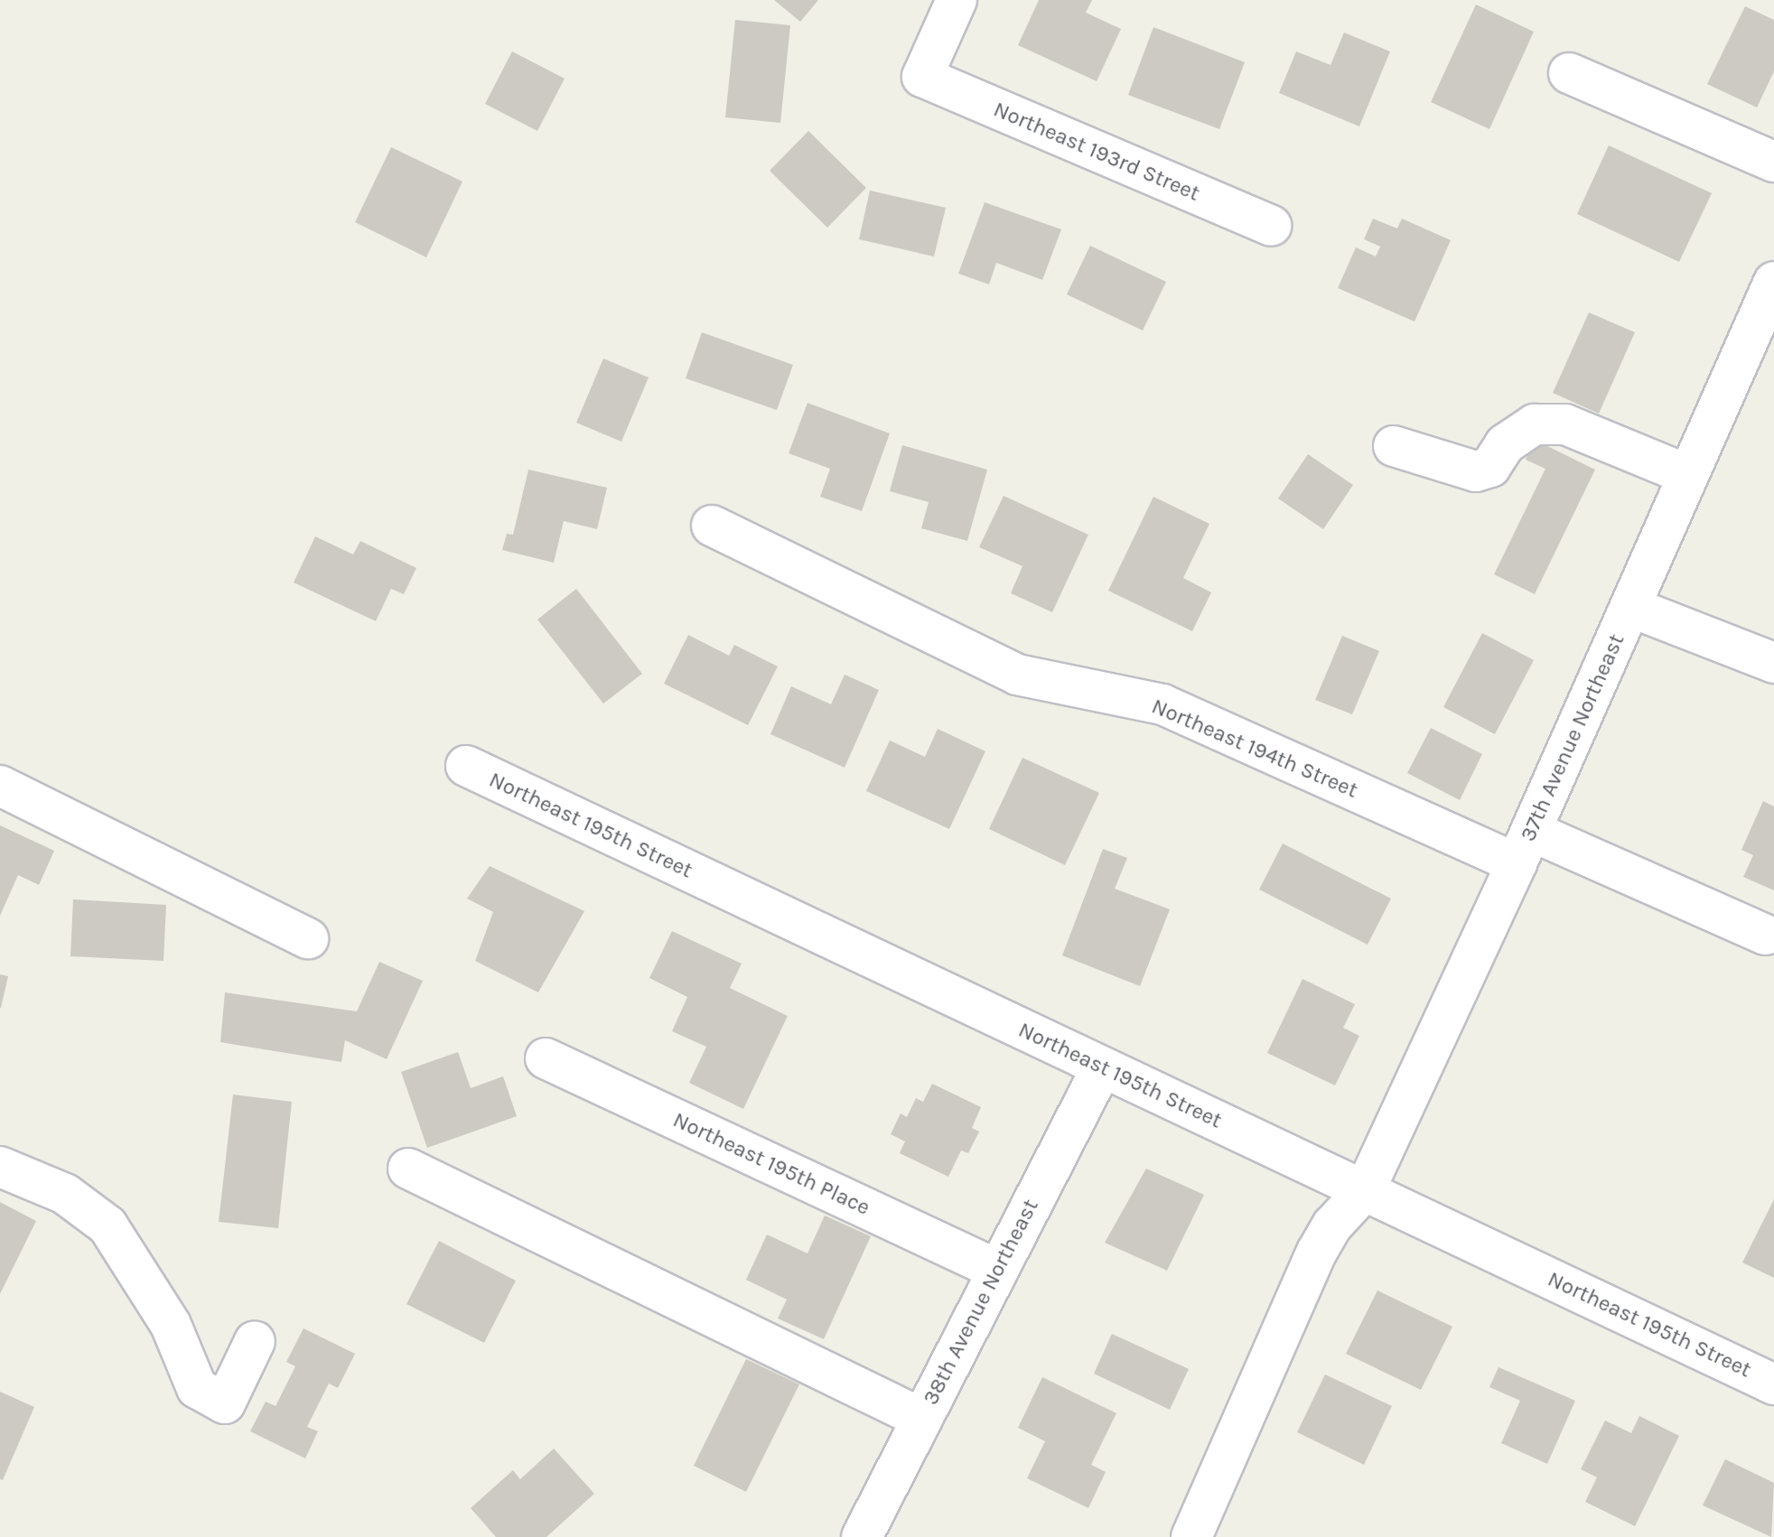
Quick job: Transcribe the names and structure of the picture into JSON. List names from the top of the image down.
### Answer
{
  "streets": {
    "street": [
      "Northeast 193rd Street",
      "37th Avenue Northeast",
      "Northeast 194th Street",
      "Northeast 195th Street",
      "Northeast 195th Place",
      "38th Avenue Northeast"
    ]
  },
  "crossings": [
    ["37th Avenue Northeast", "Northeast 194th Street"],
    ["37th Avenue Northeast", "Northeast 195th Street"],
    ["Northeast 195th Street", "38th Avenue Northeast"],
    ["Northeast 195th Place", "38th Avenue Northeast"]
  ]
}
